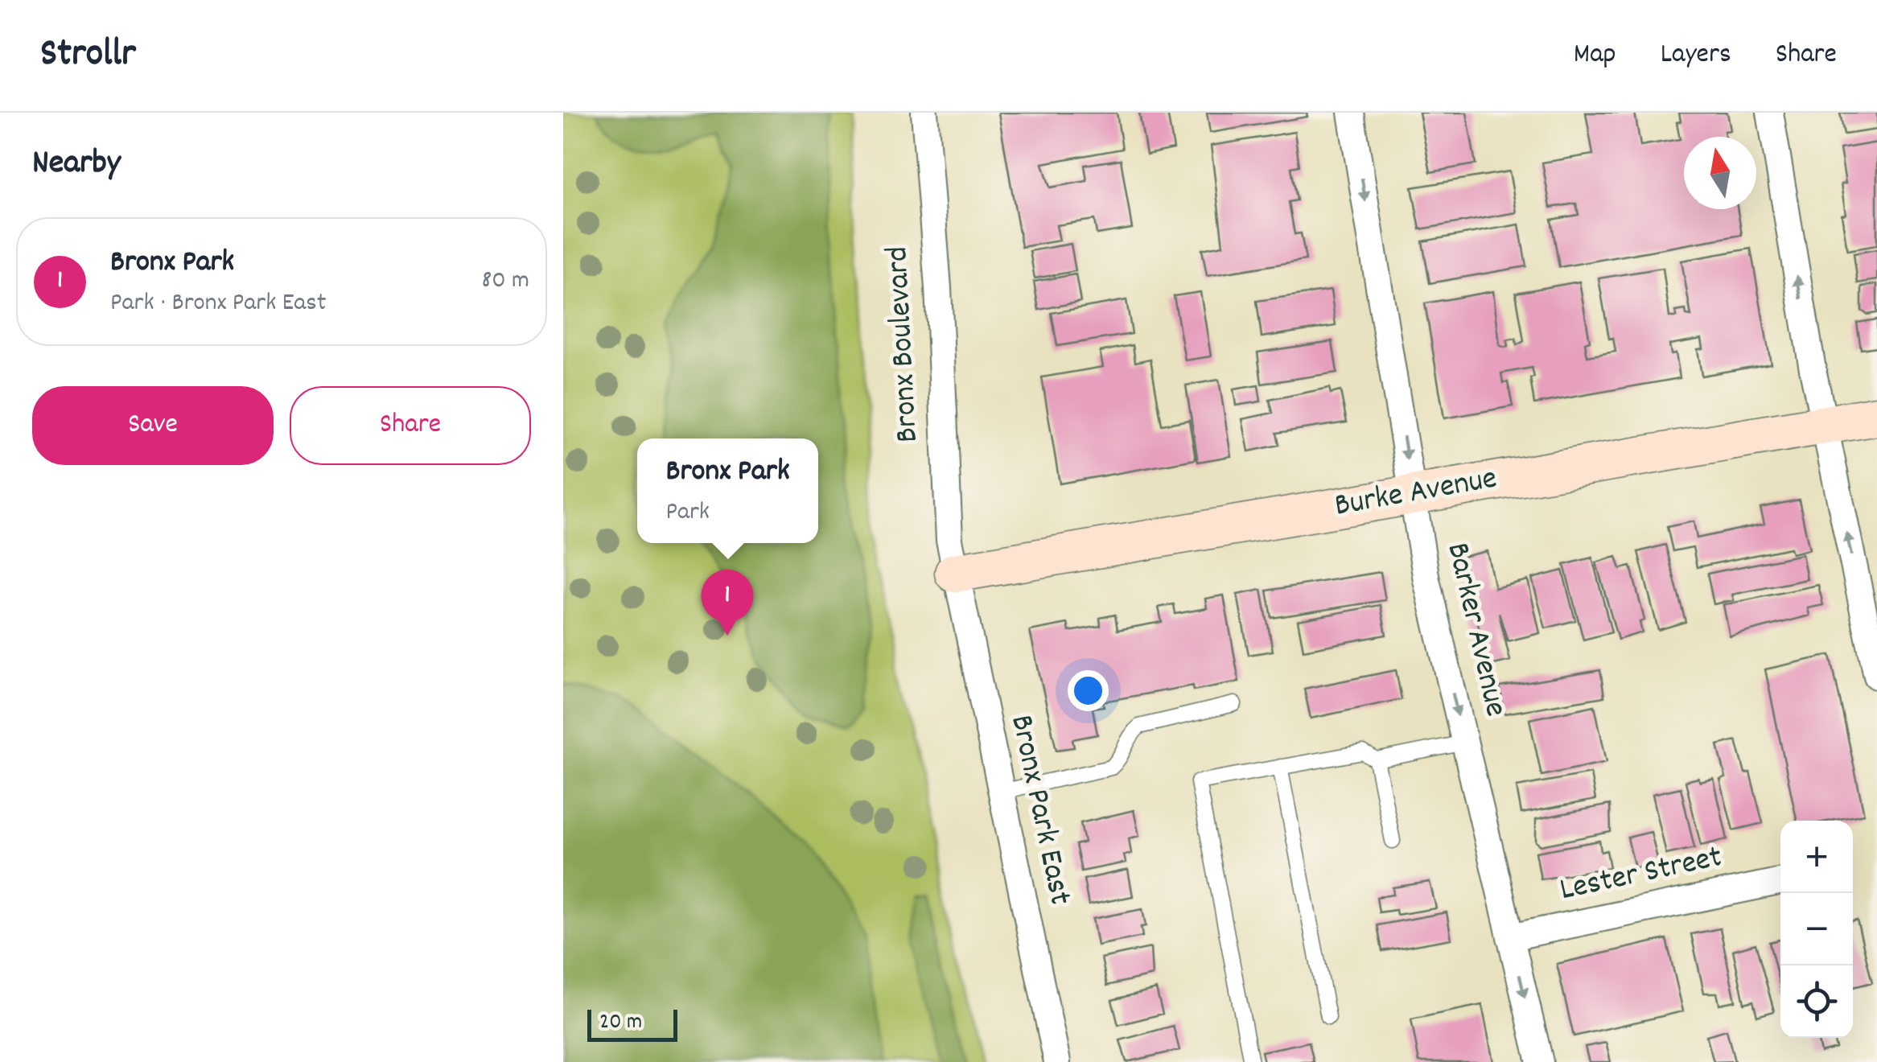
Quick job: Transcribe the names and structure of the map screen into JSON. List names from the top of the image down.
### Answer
{
  "streets": {
    "main road": ["Burke Avenue"],
    "street": [
      "Bronx Boulevard",
      "Barker Avenue",
      "Bronx Park East",
      "Lester Street"
    ]
  },
  "crossings": [
    ["Bronx Boulevard", "Burke Avenue"],
    ["Bronx Boulevard", "Bronx Park East"],
    ["Burke Avenue", "Barker Avenue"],
    ["Burke Avenue", "Bronx Park East"],
    ["Barker Avenue", "Lester Street"]
  ],
  "one_way": ["Barker Avenue"],
  "scale_bar": "20 m",
  "north": "top",
  "page": {
    "header": "Strollr",
    "nav": ["Map", "Layers", "Share"],
    "heading": "Nearby",
    "list": [
      {
        "mark": "1",
        "name": "Bronx Park",
        "note": "Park · Bronx Park East",
        "value": "80 m"
      }
    ],
    "buttons": ["Save", "Share"],
    "popup": ["Bronx Park", "Park"],
    "pins": "1",
    "map_buttons": ["+", "−"],
    "scale": "20 m"
  }
}
